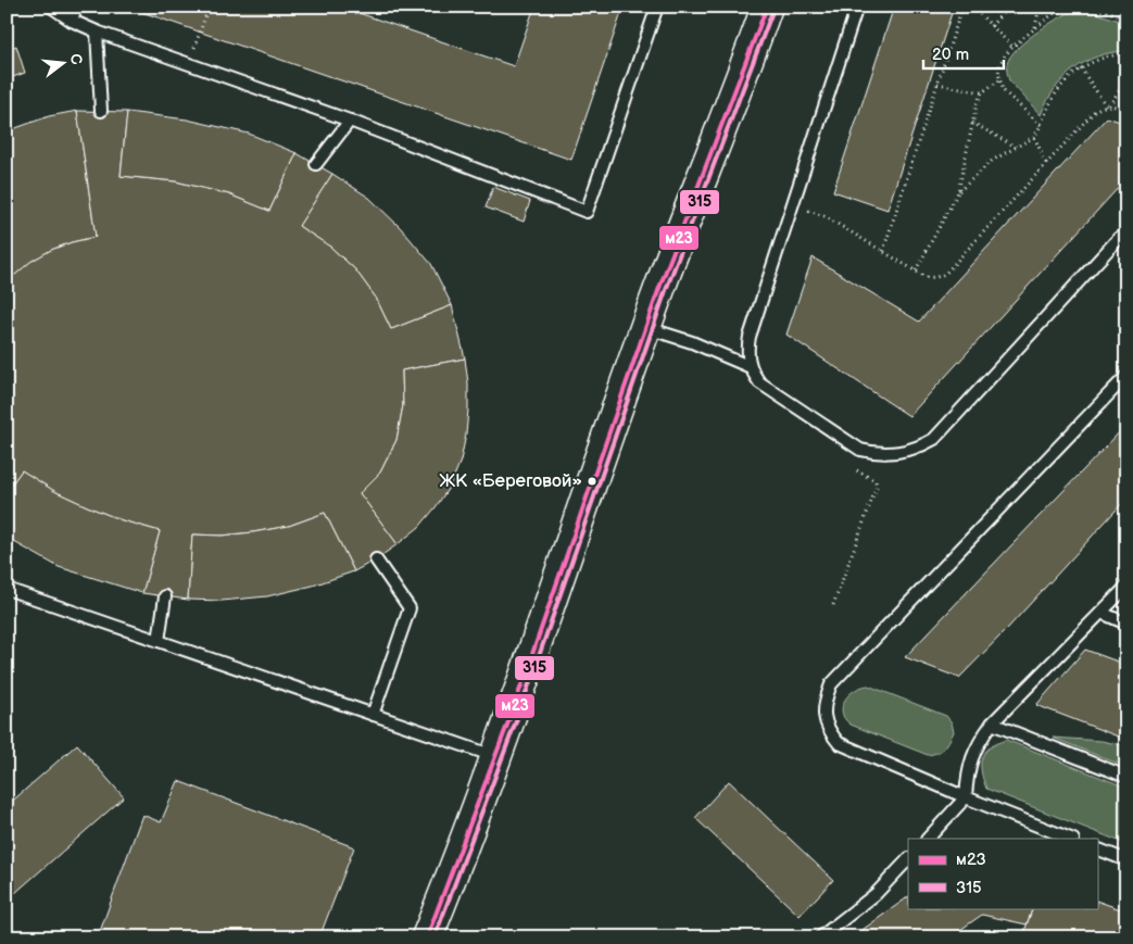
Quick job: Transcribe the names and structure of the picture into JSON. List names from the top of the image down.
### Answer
{
  "places": ["ЖК «Береговой»"],
  "lines": ["transit line м23", "transit line 315"],
  "legend": ["м23", "315"],
  "scale_bar": "20 m",
  "north": "right"
}
